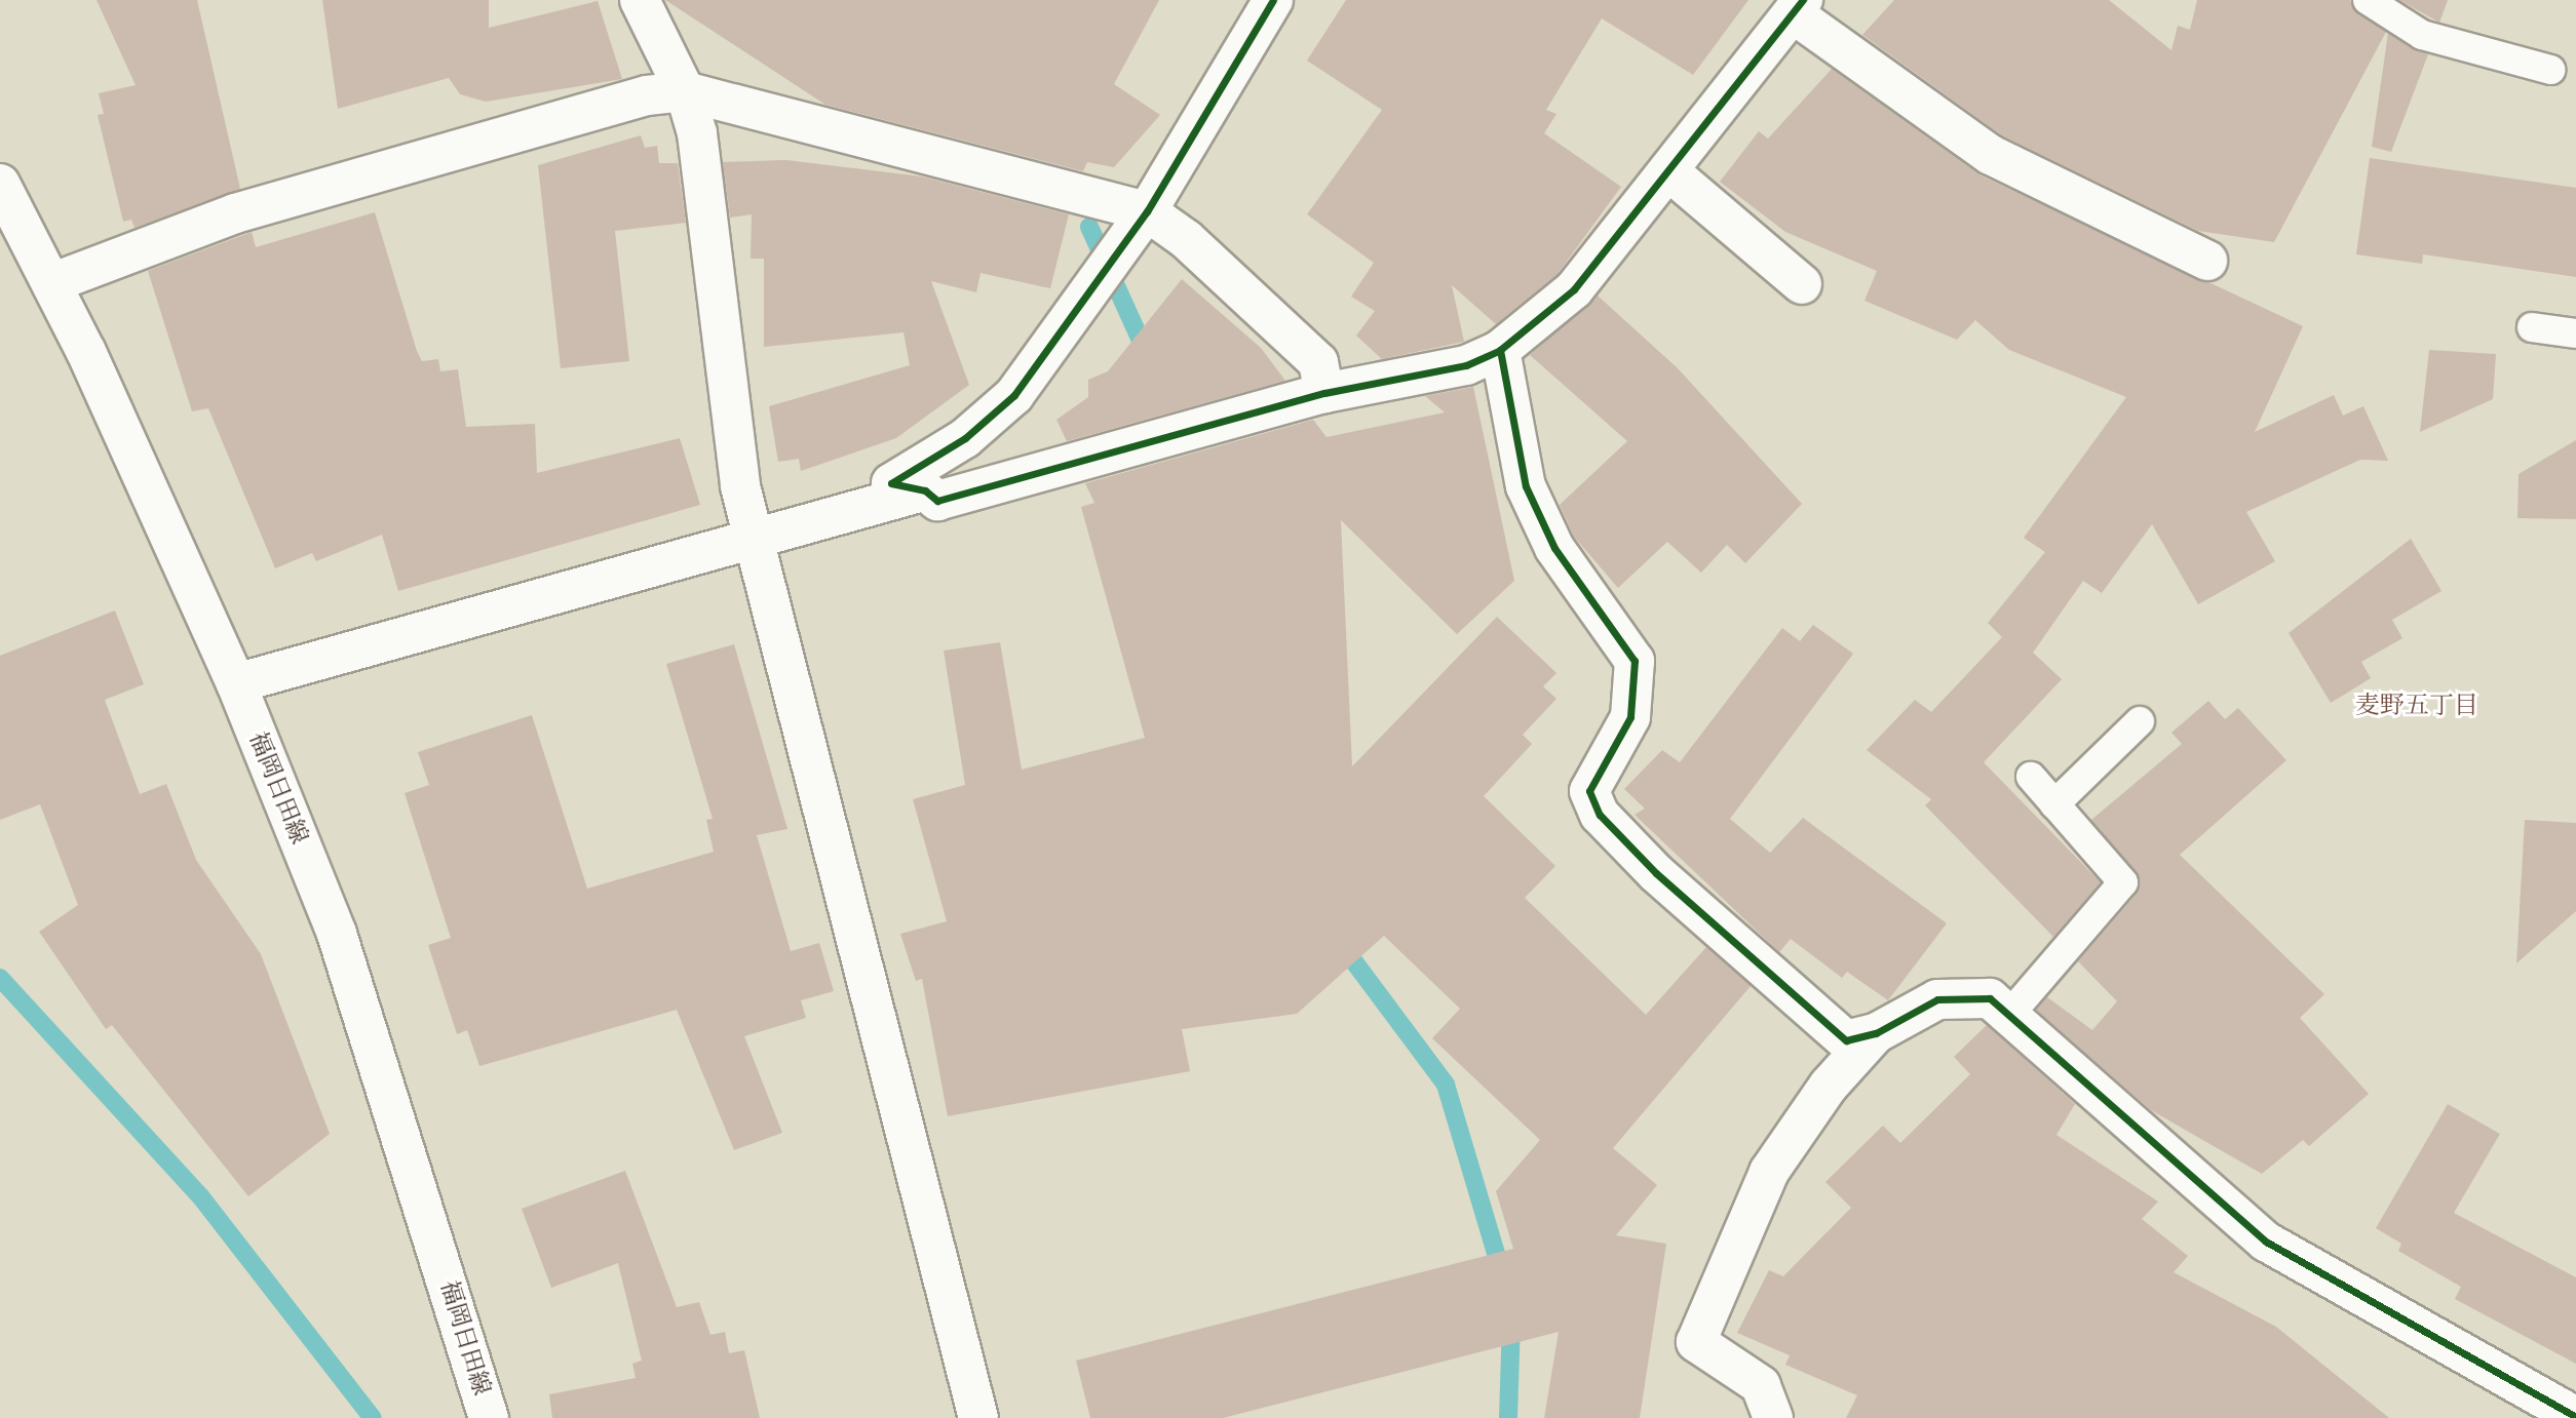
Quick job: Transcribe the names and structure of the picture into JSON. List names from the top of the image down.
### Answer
{
  "streets": {
    "street": ["福岡日田線"]
  },
  "districts": ["麦野五丁目"]
}
